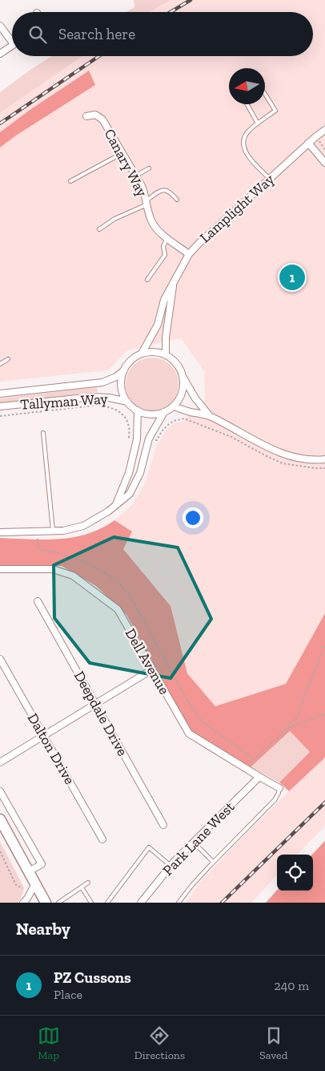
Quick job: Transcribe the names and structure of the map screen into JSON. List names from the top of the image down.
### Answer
{
  "streets": {
    "street": [
      "Canary Way",
      "Lamplight Way",
      "Tallyman Way",
      "Dell Avenue",
      "Deepdale Drive",
      "Dalton Drive",
      "Park Lane West"
    ]
  },
  "crossings": [
    ["Canary Way", "Lamplight Way"],
    ["Lamplight Way", "Tallyman Way"],
    ["Dell Avenue", "Park Lane West"]
  ],
  "north": "left",
  "page": {
    "search": "Search here",
    "pins": "1",
    "heading": "Nearby",
    "list": [
      {
        "mark": "1",
        "name": "PZ Cussons",
        "note": "Place",
        "value": "240 m"
      }
    ],
    "nav": ["Map", "Directions", "Saved"]
  }
}
